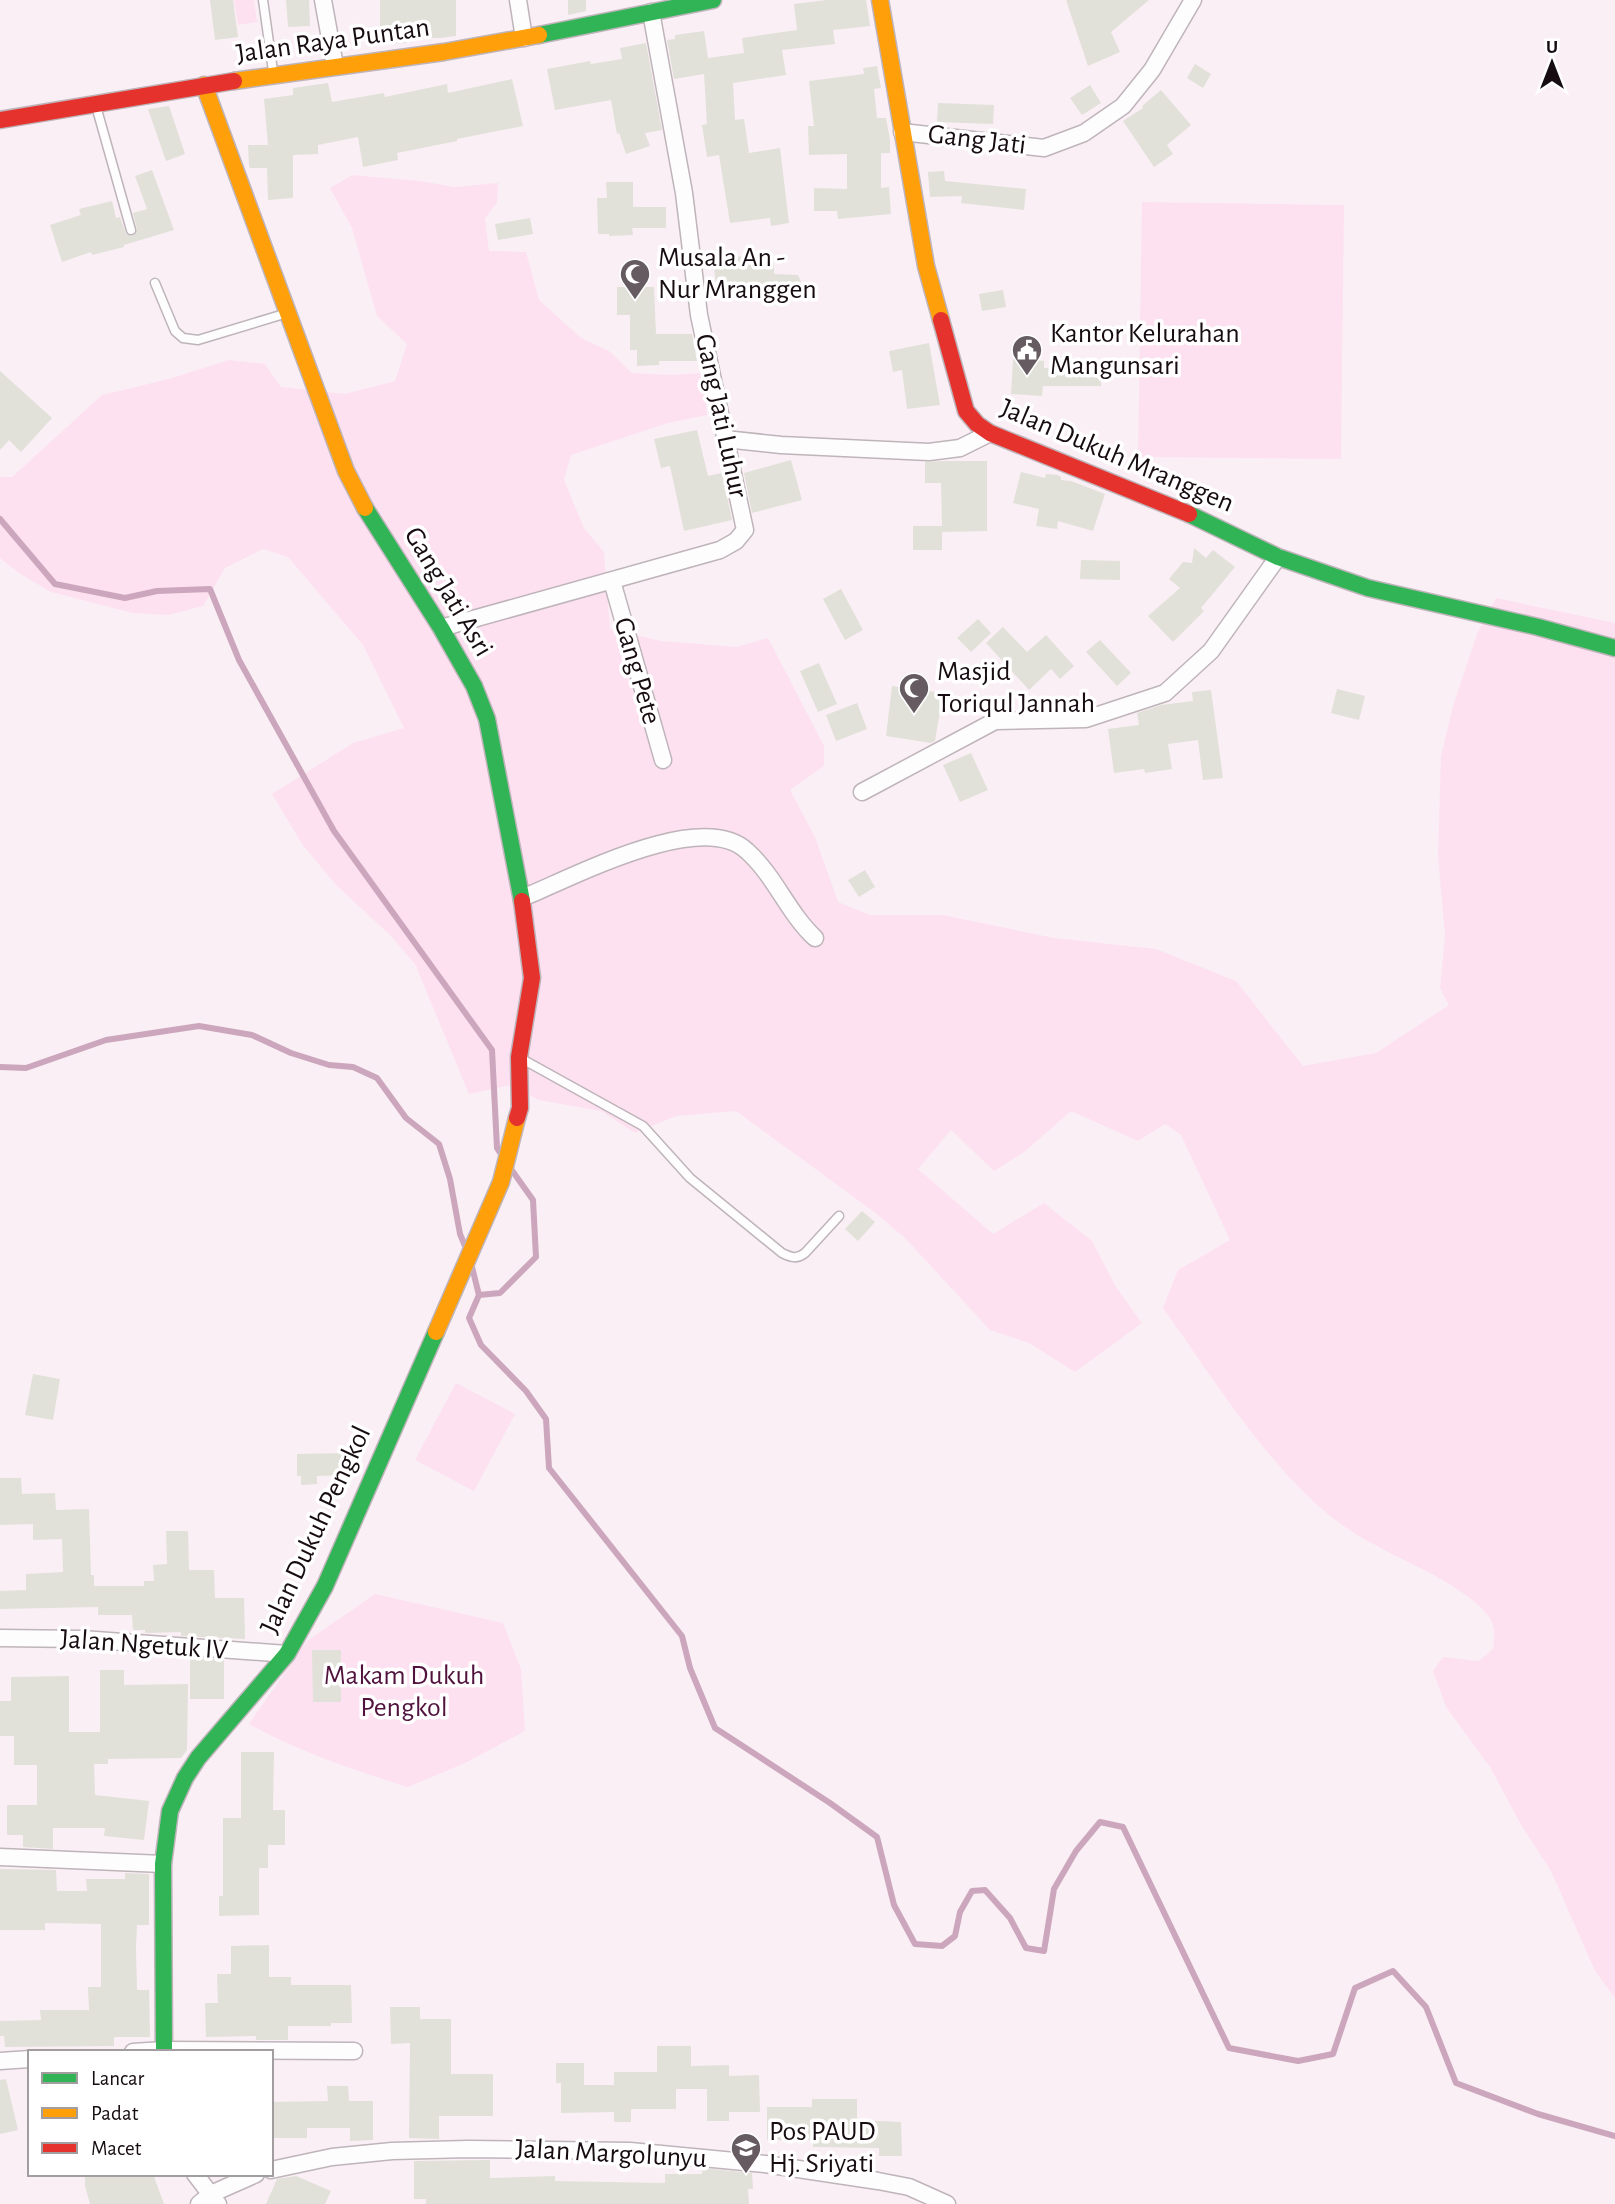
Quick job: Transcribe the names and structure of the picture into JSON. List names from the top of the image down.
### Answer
{
  "streets": {
    "street": [
      "Jalan Raya Puntan",
      "Gang Jati",
      "Gang Jati Luhur",
      "Jalan Dukuh Mranggen",
      "Gang Jati Asri",
      "Gang Pete",
      "Jalan Dukuh Pengkol",
      "Jalan Ngetuk IV",
      "Jalan Margolunyu"
    ]
  },
  "crossings": [
    ["Jalan Raya Puntan", "Gang Jati Luhur"],
    ["Jalan Raya Puntan", "Gang Jati Asri"],
    ["Gang Jati", "Jalan Dukuh Mranggen"],
    ["Gang Jati Luhur", "Gang Pete"],
    ["Gang Jati Asri", "Gang Pete"],
    ["Gang Jati Asri", "Jalan Dukuh Pengkol"],
    ["Jalan Dukuh Pengkol", "Jalan Ngetuk IV"]
  ],
  "parks": ["Makam Dukuh Pengkol"],
  "places": {
    "mosque": ["Musala An - Nur Mranggen", "Masjid Toriqul Jannah"],
    "public building": ["Kantor Kelurahan Mangunsari"],
    "school or university": ["Pos PAUD Hj. Sriyati"]
  },
  "legend": ["Lancar", "Padat", "Macet"],
  "north": "top"
}
